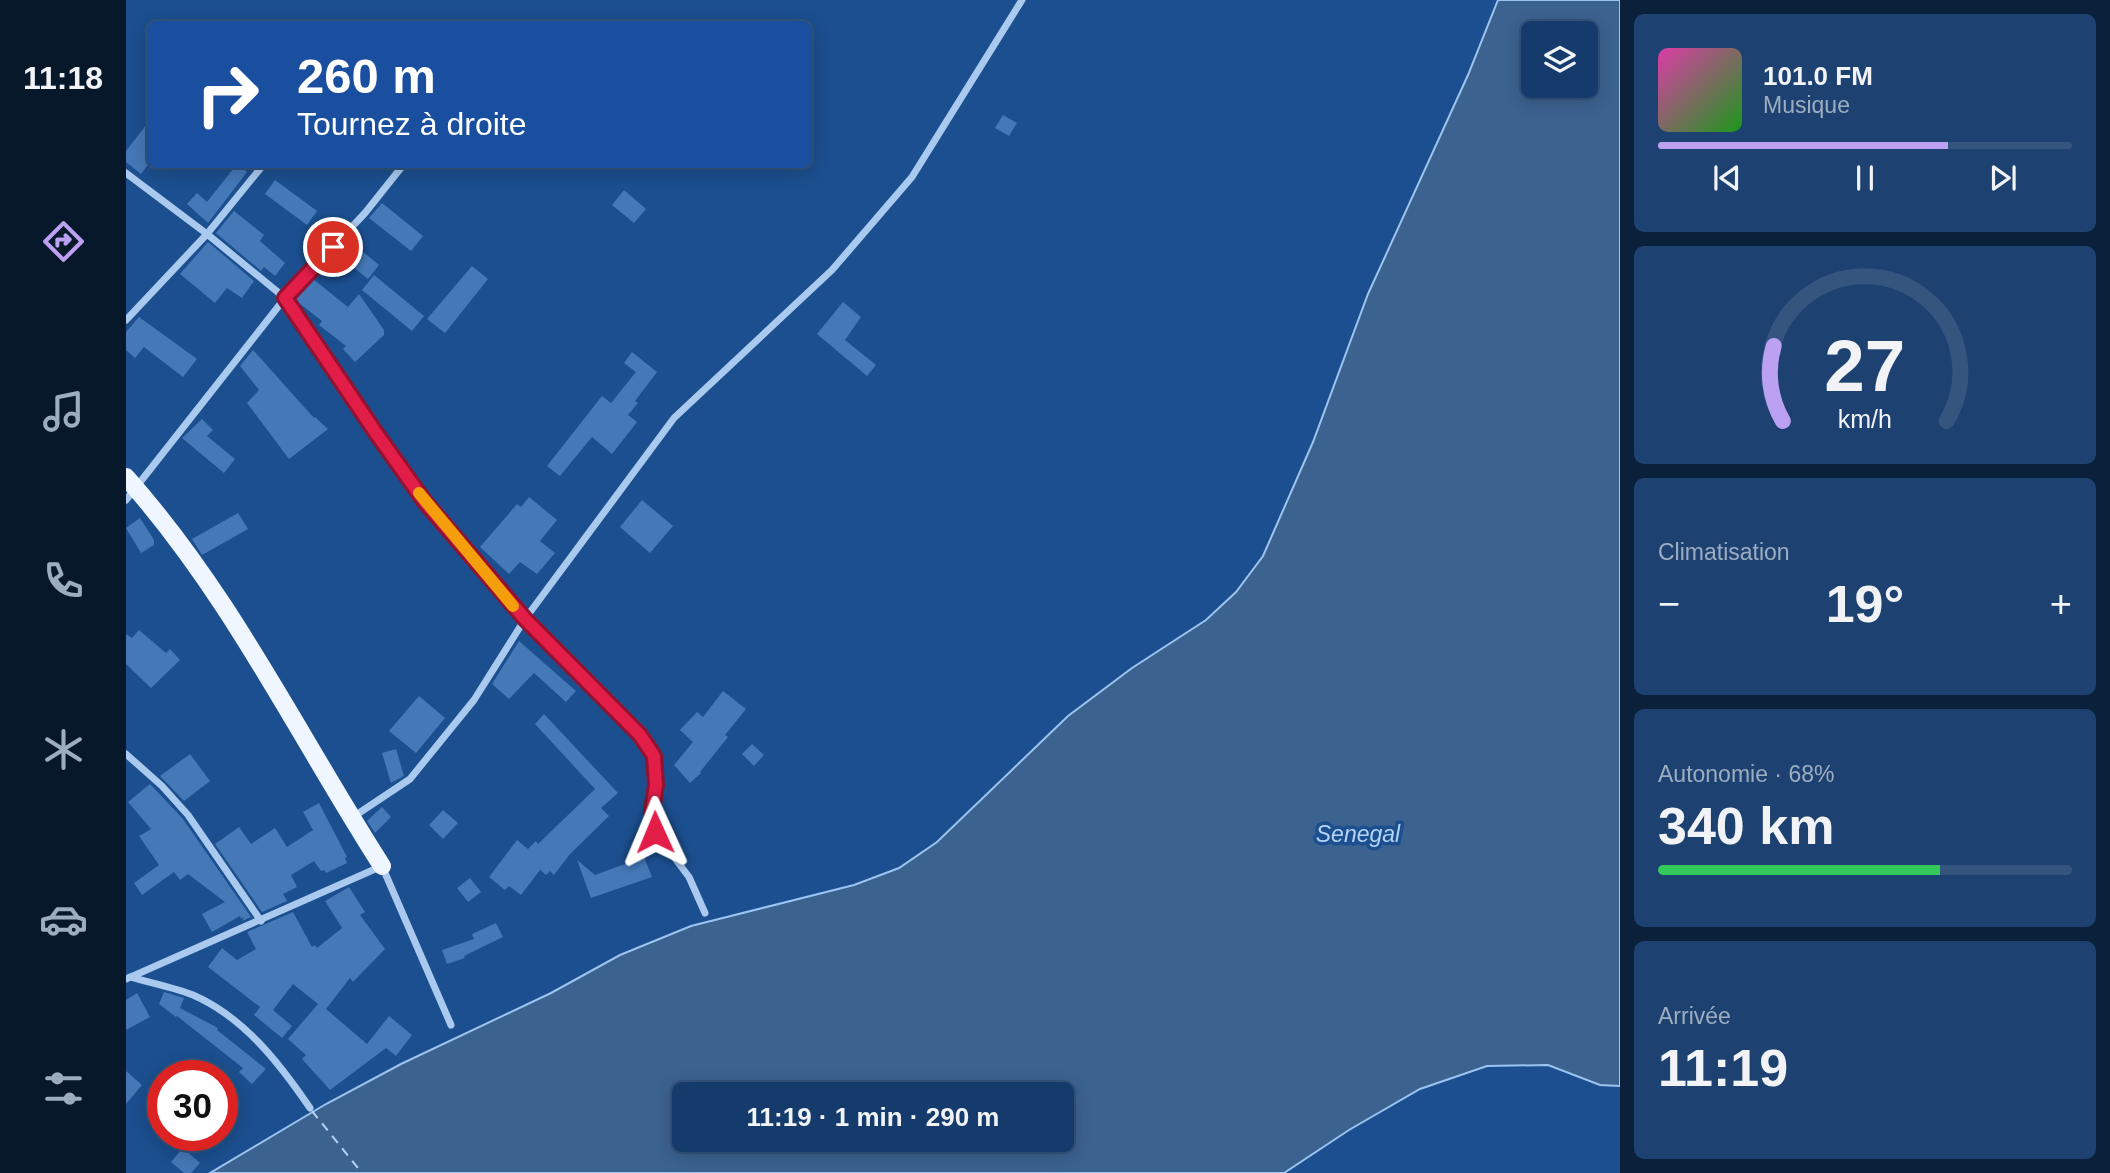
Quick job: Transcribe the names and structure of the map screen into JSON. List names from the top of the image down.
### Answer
{
  "water": ["Senegal"],
  "page": {
    "tabs": "11:18",
    "turn": ["260 m", "Tournez à droite"],
    "song": ["101.0 FM", "Musique"],
    "tile": [
      "Climatisation",
      ["Autonomie · 68%", "340 km"],
      ["Arrivée", "11:19"]
    ],
    "heat": ["−", "19°", "+"],
    "limit": "30",
    "trip": "11:19 · 1 min · 290 m",
    "gauge": ["27", "km/h"]
  }
}
